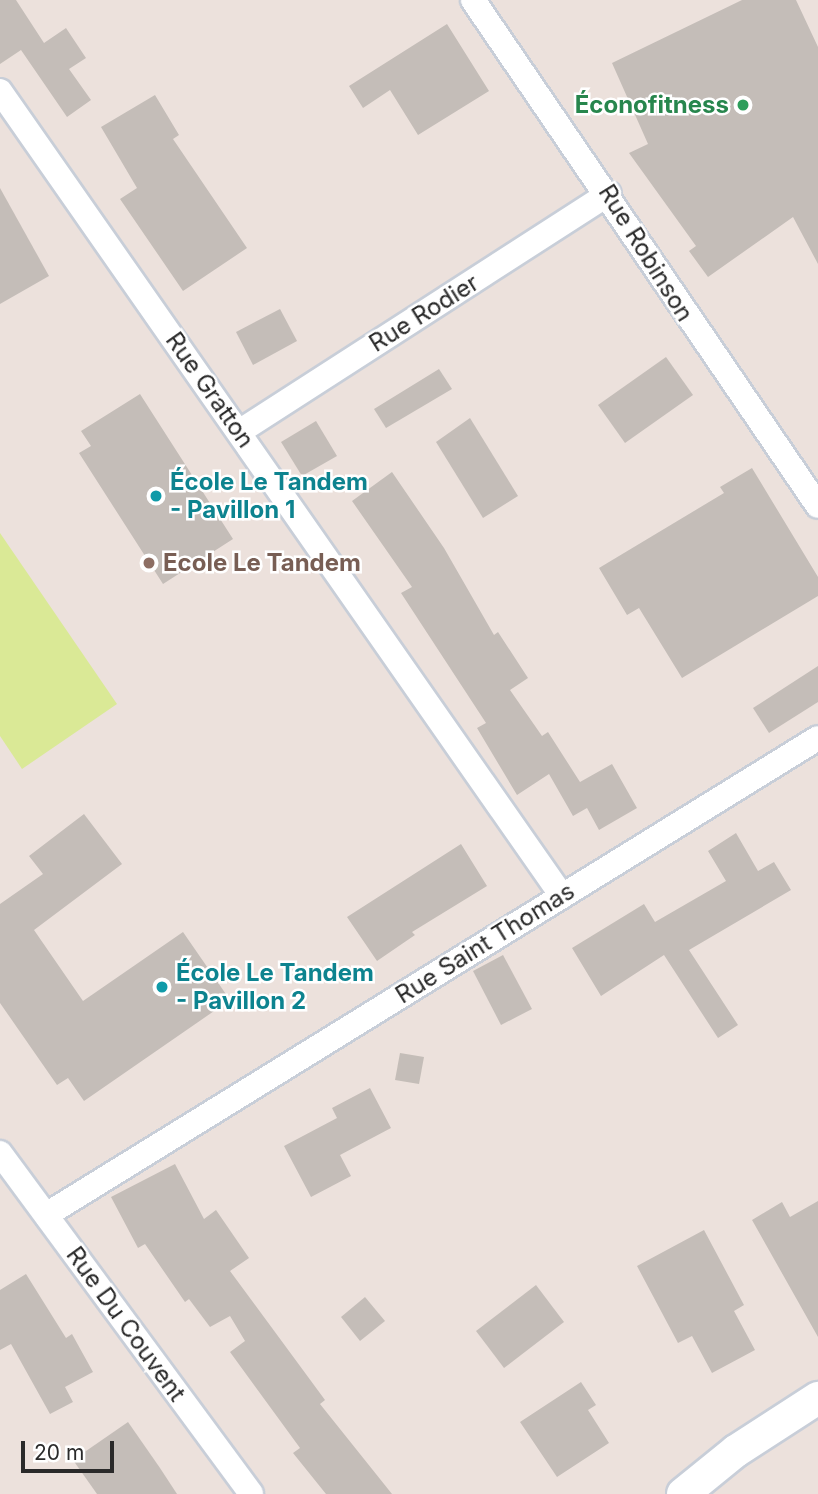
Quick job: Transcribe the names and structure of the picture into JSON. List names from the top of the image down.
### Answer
{
  "streets": {
    "street": [
      "Rue Robinson",
      "Rue Rodier",
      "Rue Gratton",
      "Rue Saint Thomas",
      "Rue Du Couvent"
    ]
  },
  "crossings": [
    ["Rue Robinson", "Rue Rodier"],
    ["Rue Rodier", "Rue Gratton"],
    ["Rue Gratton", "Rue Saint Thomas"],
    ["Rue Saint Thomas", "Rue Du Couvent"]
  ],
  "places": [
    "Éconofitness",
    "École Le Tandem - Pavillon 1",
    "Ecole Le Tandem",
    "École Le Tandem - Pavillon 2"
  ],
  "scale_bar": "20 m"
}
